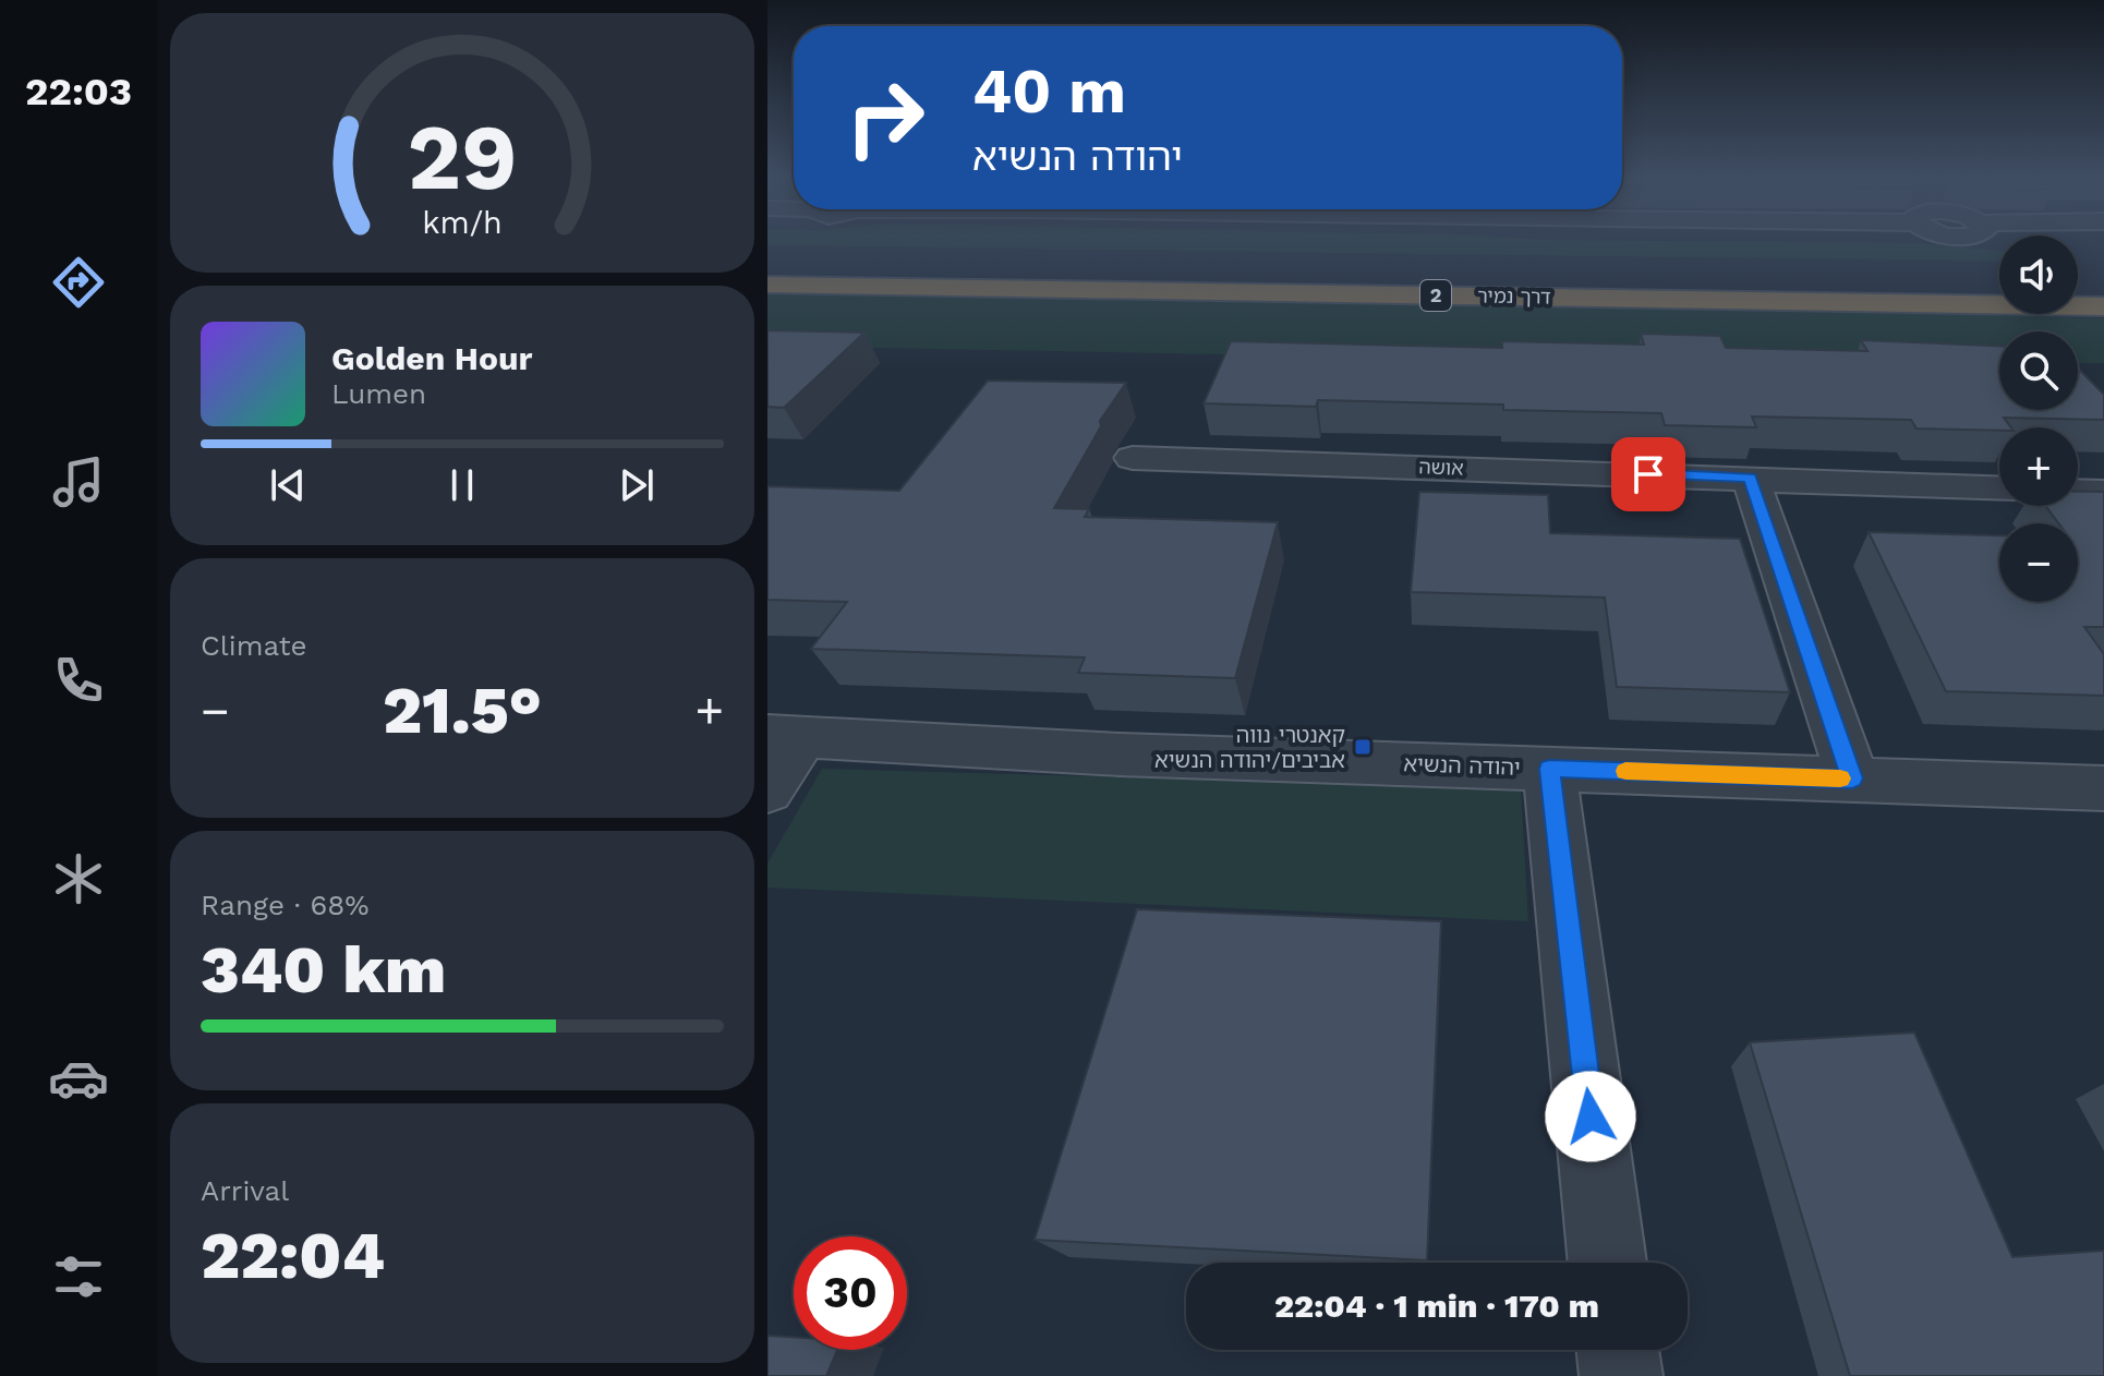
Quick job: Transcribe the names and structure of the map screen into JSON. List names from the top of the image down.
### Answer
{
  "streets": {
    "highway": ["2", "דרך נמיר"],
    "street": ["אושה", "יהודה הנשיא"]
  },
  "places": {
    "transit": ["קאנטרי נווה אביבים/יהודה הנשיא"]
  },
  "page": {
    "tabs": "22:03",
    "turn": ["40 m", "יהודה הנשיא"],
    "map_buttons": ["+", "−"],
    "song": ["Golden Hour", "Lumen"],
    "tile": [
      "Climate",
      ["Range · 68%", "340 km"],
      ["Arrival", "22:04"]
    ],
    "heat": ["−", "21.5°", "+"],
    "limit": "30",
    "trip": "22:04 · 1 min · 170 m",
    "gauge": ["29", "km/h"]
  }
}
